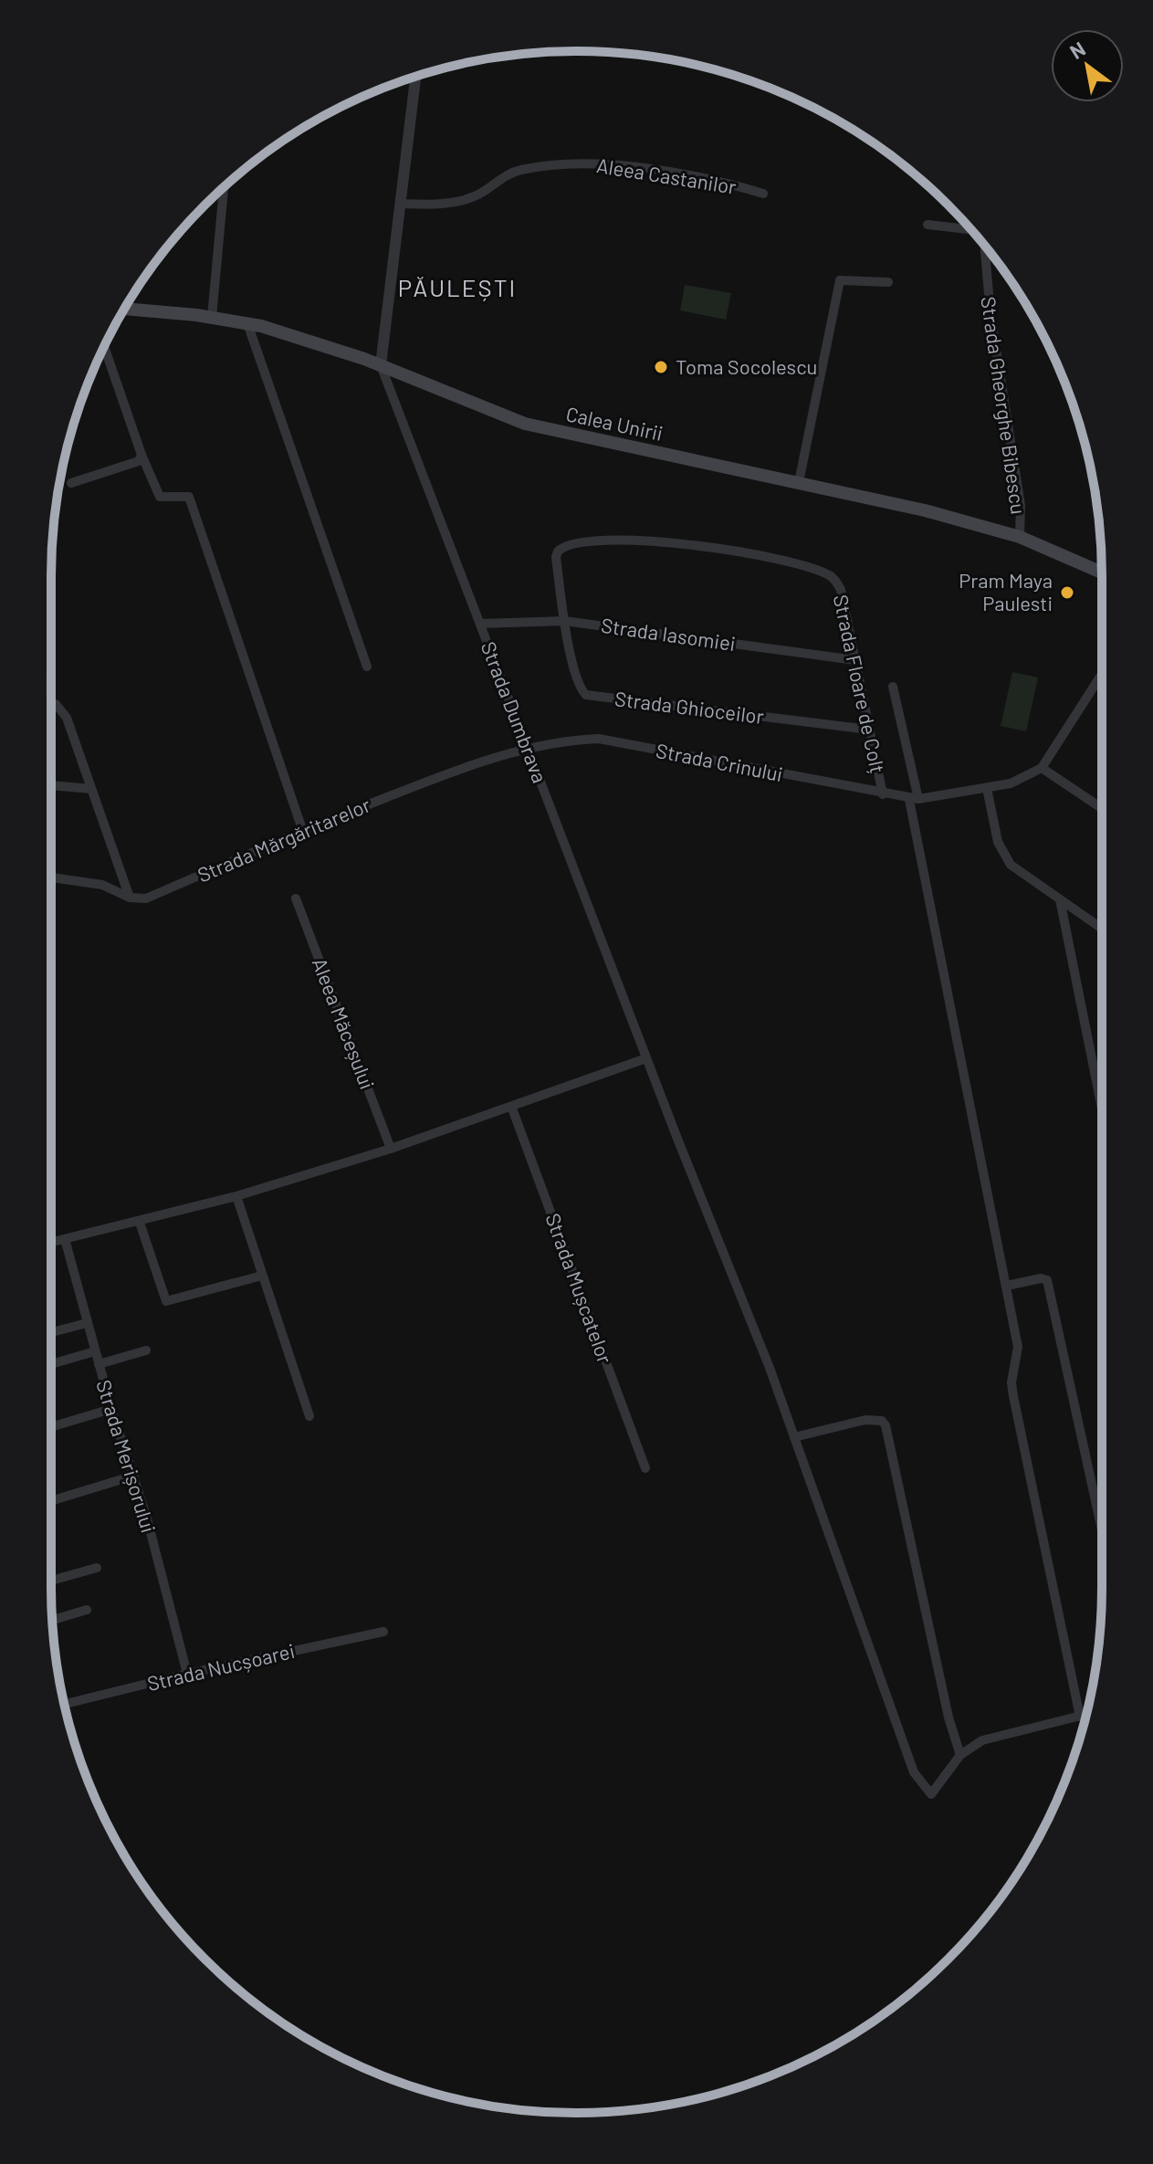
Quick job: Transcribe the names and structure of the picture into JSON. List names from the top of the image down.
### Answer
{
  "streets": {
    "main road": ["Calea Unirii"],
    "street": [
      "Aleea Castanilor",
      "Strada Gheorghe Bibescu",
      "Strada Iasomiei",
      "Strada Floare de Colț",
      "Strada Ghioceilor",
      "Strada Dumbrava",
      "Strada Crinului",
      "Strada Mărgăritarelor",
      "Aleea Măceșului",
      "Strada Mușcatelor",
      "Strada Merișorului",
      "Strada Nucșoarei"
    ]
  },
  "crossings": [
    ["Strada Gheorghe Bibescu", "Calea Unirii"],
    ["Calea Unirii", "Strada Dumbrava"],
    ["Strada Iasomiei", "Strada Floare de Colț"],
    ["Strada Iasomiei", "Strada Ghioceilor"],
    ["Strada Iasomiei", "Strada Dumbrava"],
    ["Strada Floare de Colț", "Strada Ghioceilor"],
    ["Strada Floare de Colț", "Strada Crinului"],
    ["Strada Dumbrava", "Strada Crinului"],
    ["Strada Dumbrava", "Strada Mărgăritarelor"],
    ["Strada Crinului", "Strada Mărgăritarelor"],
    ["Strada Merișorului", "Strada Nucșoarei"]
  ],
  "districts": ["PĂULEȘTI"],
  "places": ["Toma Socolescu", "Pram Maya Paulesti"],
  "north": "top left"
}
